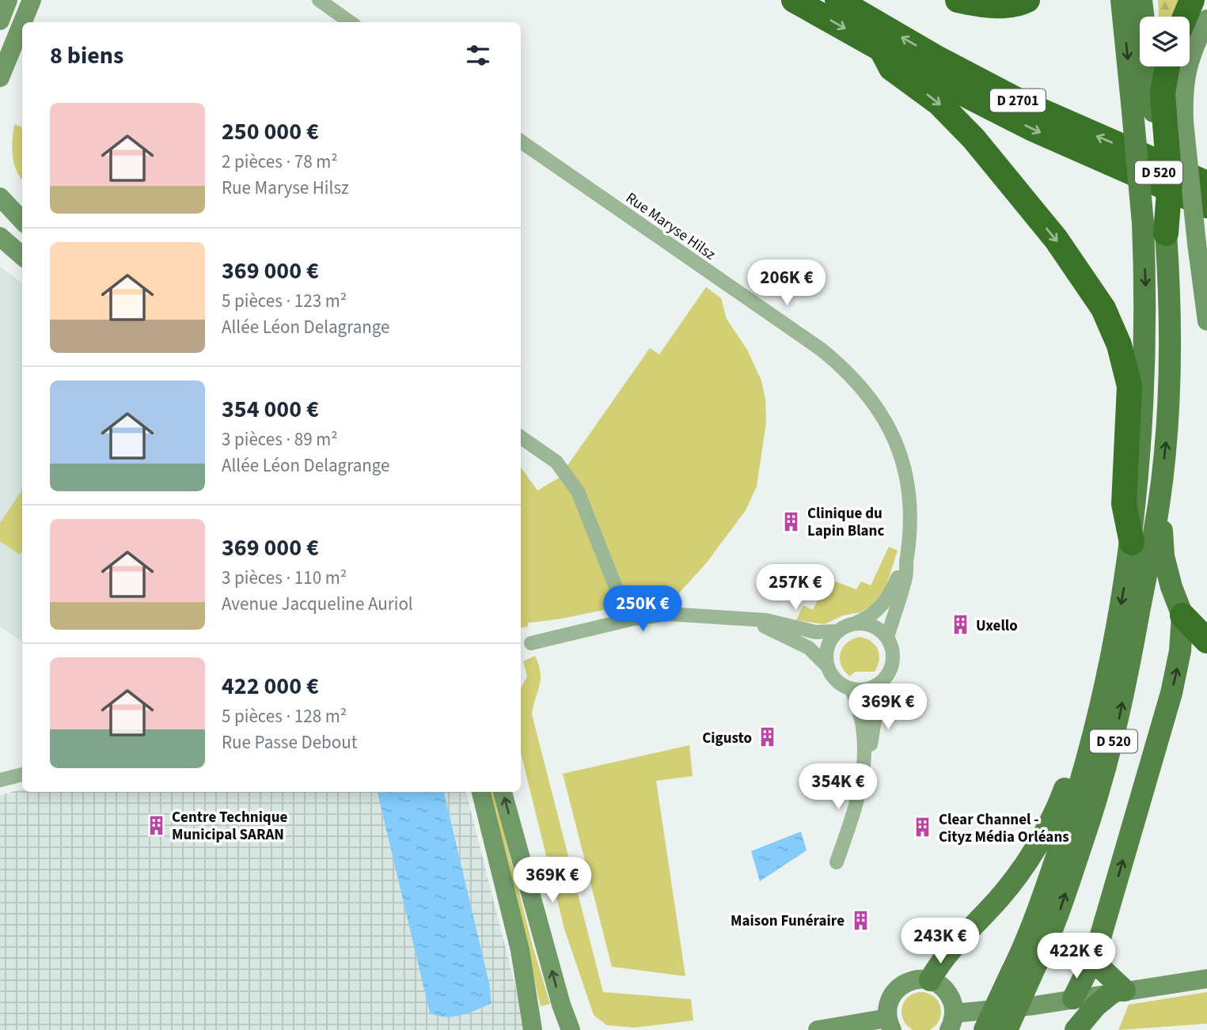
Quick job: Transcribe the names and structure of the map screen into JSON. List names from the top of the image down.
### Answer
{
  "streets": {
    "highway": ["D 2701"],
    "main road": ["D 520"],
    "street": ["Rue Maryse Hilsz"]
  },
  "places": {
    "building": [
      "Clinique du Lapin Blanc",
      "Uxello",
      "Cigusto",
      "Centre Technique Municipal SARAN",
      "Clear Channel - Cityz Média Orléans",
      "Maison Funéraire"
    ]
  },
  "page": {
    "heading": "8 biens",
    "list": [
      {
        "name": "250 000 €",
        "note": "2 pièces · 78 m² · Rue Maryse Hilsz"
      },
      {
        "name": "369 000 €",
        "note": "5 pièces · 123 m² · Allée Léon Delagrange"
      },
      {
        "name": "354 000 €",
        "note": "3 pièces · 89 m² · Allée Léon Delagrange"
      },
      {
        "name": "369 000 €",
        "note": "3 pièces · 110 m² · Avenue Jacqueline Auriol"
      },
      {
        "name": "422 000 €",
        "note": "5 pièces · 128 m² · Rue Passe Debout"
      }
    ],
    "price": [
      "206K €",
      "257K €",
      "250K €",
      "369K €",
      "354K €",
      "369K €",
      "243K €",
      "422K €"
    ]
  }
}
